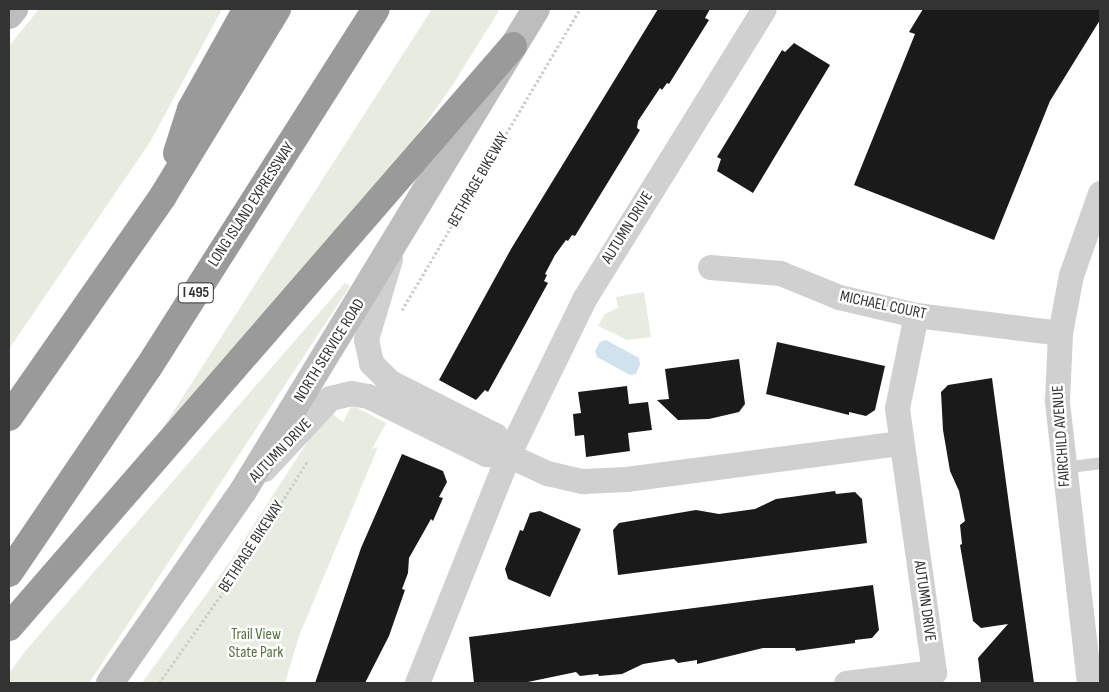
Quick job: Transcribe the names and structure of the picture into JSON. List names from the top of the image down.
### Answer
{
  "streets": {
    "highway": ["LONG ISLAND EXPRESSWAY", "I 495"],
    "main road": ["NORTH SERVICE ROAD"],
    "street": ["AUTUMN DRIVE", "MICHAEL COURT", "FAIRCHILD AVENUE"],
    "path": ["BETHPAGE BIKEWAY"]
  },
  "crossings": [
    ["AUTUMN DRIVE", "MICHAEL COURT"],
    ["AUTUMN DRIVE", "NORTH SERVICE ROAD"],
    ["MICHAEL COURT", "FAIRCHILD AVENUE"]
  ],
  "parks": ["Trail View State Park"]
}
